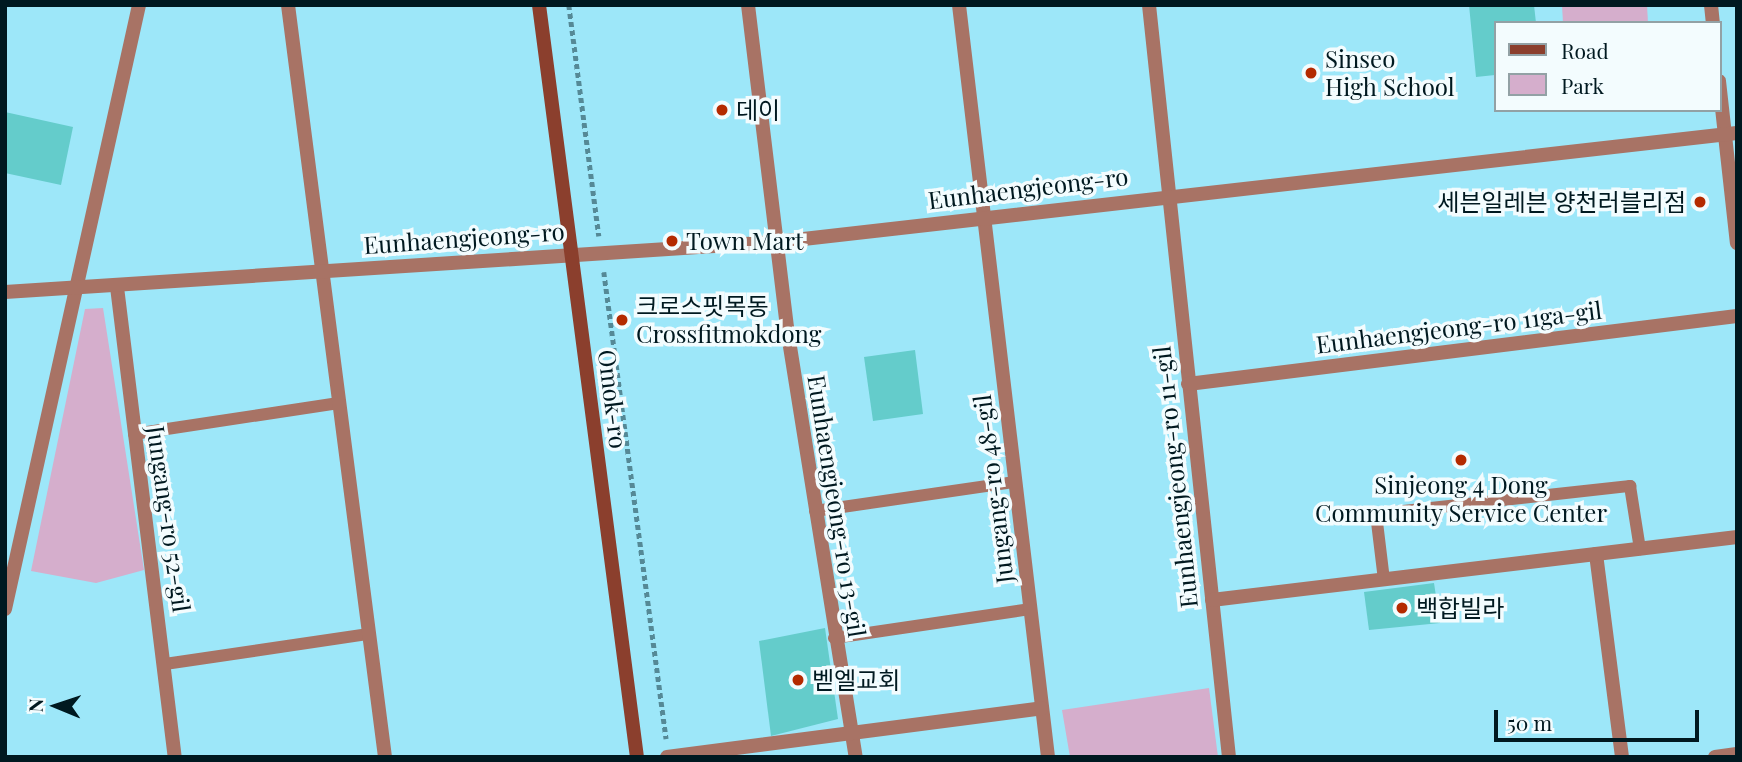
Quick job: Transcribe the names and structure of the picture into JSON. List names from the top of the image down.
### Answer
{
  "streets": {
    "main road": ["Omok-ro"],
    "street": [
      "Eunhaengjeong-ro",
      "Eunhaengjeong-ro 11ga-gil",
      "Eunhaengjeong-ro 11-gil",
      "Jungang-ro 48-gil",
      "Eunhaengjeong-ro 13-gil",
      "Jungang-ro 52-gil"
    ]
  },
  "crossings": [
    ["Eunhaengjeong-ro", "Omok-ro"],
    ["Eunhaengjeong-ro", "Eunhaengjeong-ro 11-gil"],
    ["Eunhaengjeong-ro", "Jungang-ro 48-gil"],
    ["Eunhaengjeong-ro", "Eunhaengjeong-ro 13-gil"],
    ["Eunhaengjeong-ro", "Jungang-ro 52-gil"],
    ["Eunhaengjeong-ro 11ga-gil", "Eunhaengjeong-ro 11-gil"]
  ],
  "places": [
    "Sinseo High School",
    "데이",
    "세븐일레븐 양천러블리점",
    "Town Mart",
    "크로스핏목동 Crossfitmokdong",
    "Sinjeong 4 Dong Community Service Center",
    "백합빌라",
    "벧엘교회"
  ],
  "legend": ["Road", "Park"],
  "scale_bar": "50 m",
  "north": "left"
}
